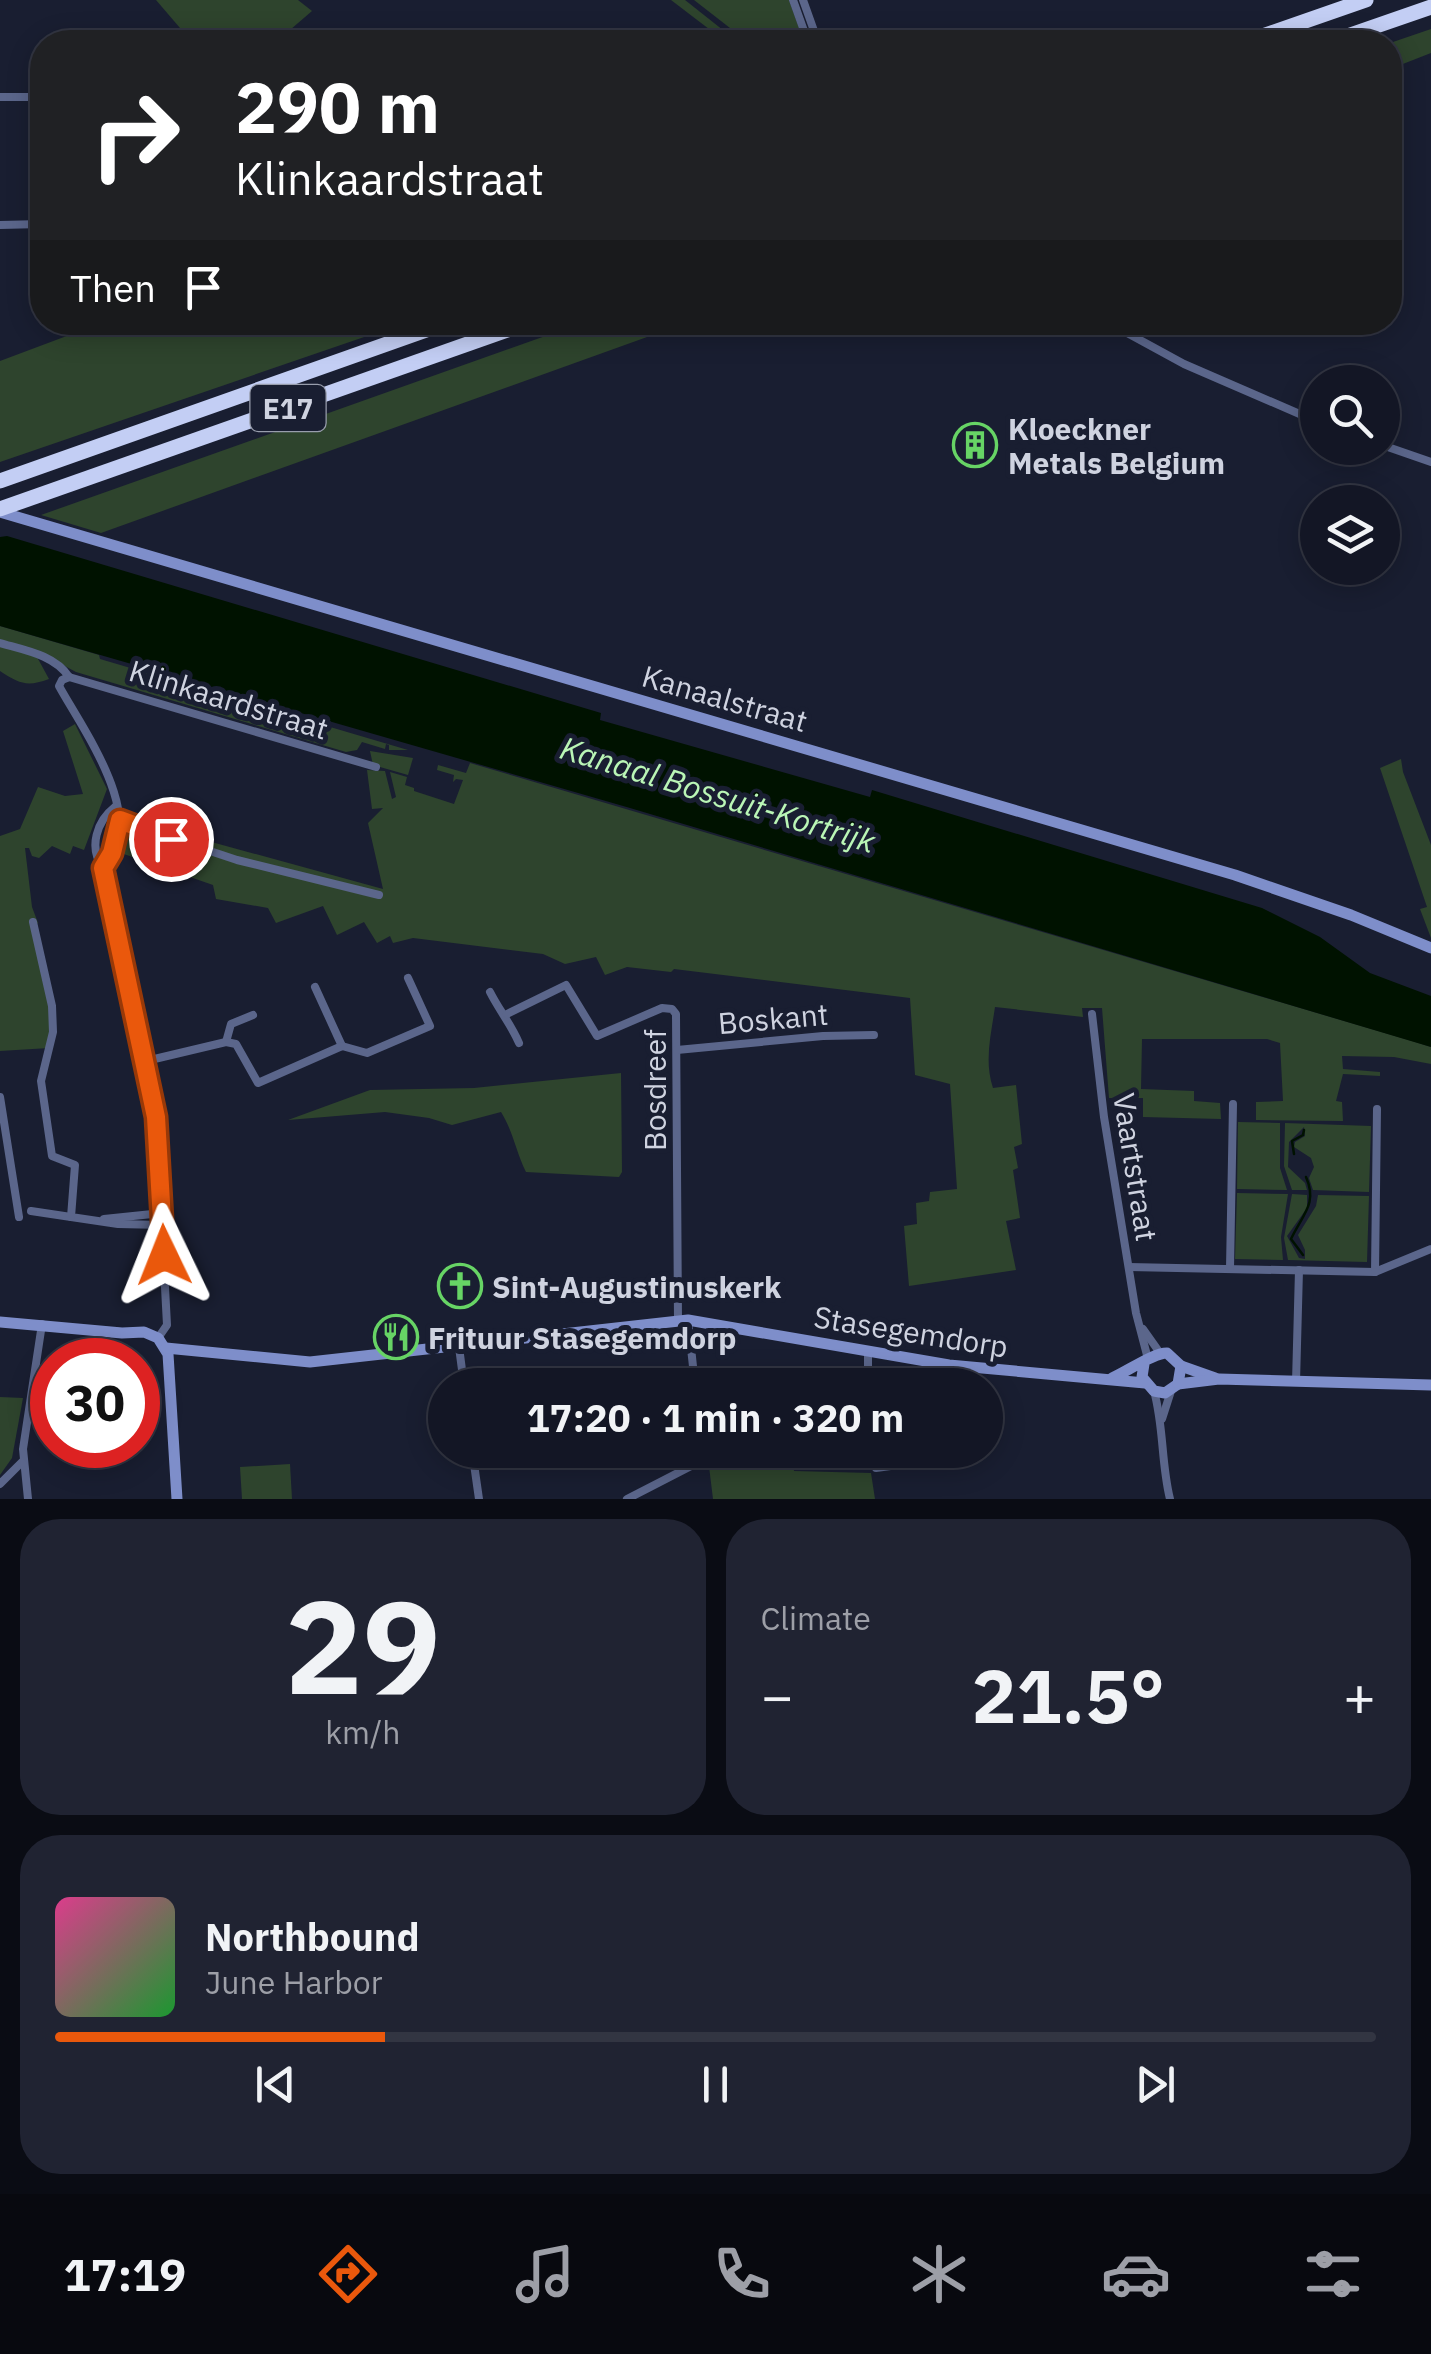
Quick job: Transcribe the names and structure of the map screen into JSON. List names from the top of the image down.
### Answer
{
  "streets": {
    "highway": ["E17"],
    "street": [
      "Kanaalstraat",
      "Klinkaardstraat",
      "Boskant",
      "Bosdreef",
      "Vaartstraat",
      "Stasegemdorp"
    ]
  },
  "crossings": [
    ["E17", "Kanaalstraat"],
    ["Boskant", "Bosdreef"],
    ["Bosdreef", "Stasegemdorp"],
    ["Vaartstraat", "Stasegemdorp"]
  ],
  "water": ["Kanaal Bossuit-Kortrijk"],
  "places": {
    "building": ["Kloeckner Metals Belgium"],
    "church": ["Sint-Augustinuskerk"],
    "restaurant": ["Frituur Stasegemdorp"]
  },
  "page": {
    "turn": ["290 m", "Klinkaardstraat"],
    "then": "Then",
    "limit": "30",
    "trip": "17:20 · 1 min · 320 m",
    "tile": [
      ["29", "km/h"],
      "Climate"
    ],
    "heat": ["−", "21.5°", "+"],
    "song": ["Northbound", "June Harbor"],
    "tabs": "17:19"
  }
}
